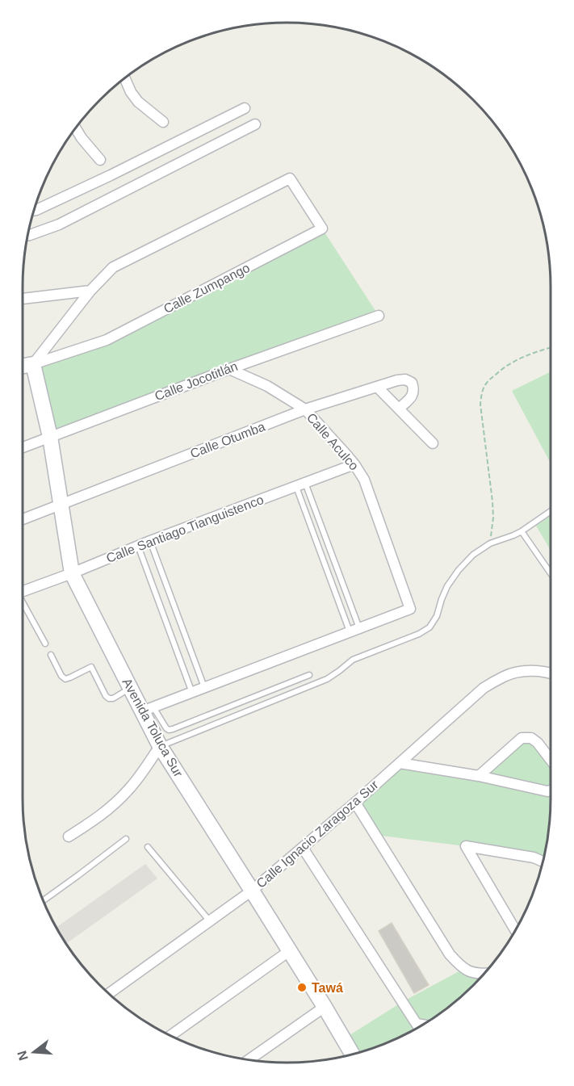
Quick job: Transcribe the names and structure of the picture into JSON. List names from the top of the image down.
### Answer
{
  "streets": {
    "street": [
      "Calle Zumpango",
      "Calle Jocotitlán",
      "Calle Otumba",
      "Calle Aculco",
      "Calle Santiago Tianguistenco",
      "Avenida Toluca Sur",
      "Calle Ignacio Zaragoza Sur"
    ]
  },
  "crossings": [
    ["Calle Zumpango", "Avenida Toluca Sur"],
    ["Calle Jocotitlán", "Calle Aculco"],
    ["Calle Jocotitlán", "Avenida Toluca Sur"],
    ["Calle Otumba", "Calle Aculco"],
    ["Calle Otumba", "Avenida Toluca Sur"],
    ["Calle Aculco", "Calle Santiago Tianguistenco"],
    ["Calle Santiago Tianguistenco", "Avenida Toluca Sur"],
    ["Avenida Toluca Sur", "Calle Ignacio Zaragoza Sur"]
  ],
  "places": ["Tawá"],
  "north": "left"
}
